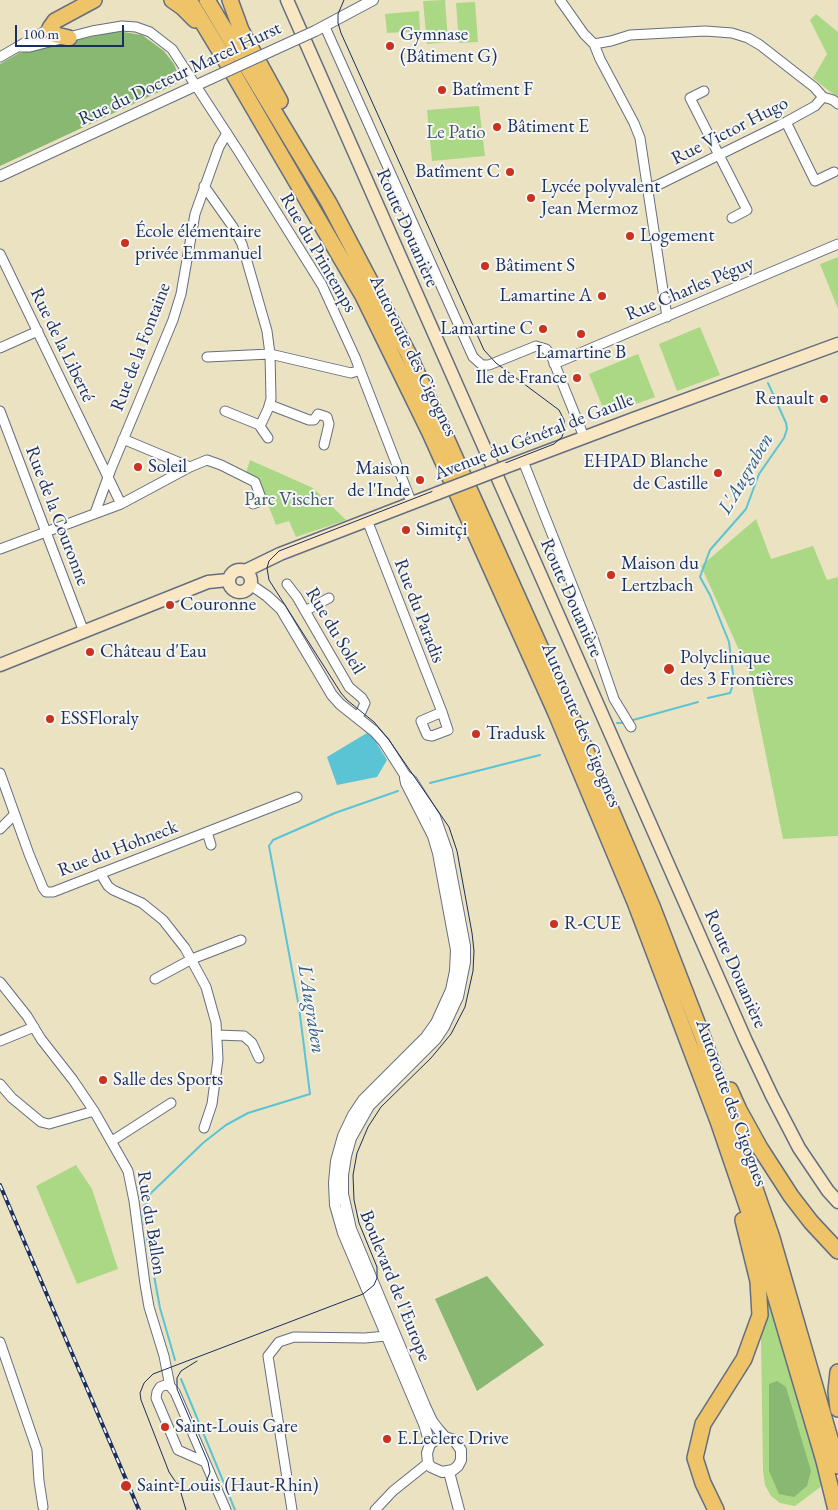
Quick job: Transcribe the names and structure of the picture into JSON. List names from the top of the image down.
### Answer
{
  "streets": {
    "highway": ["Autoroute des Cigognes"],
    "main road": ["Route Douanière", "Avenue du Général de Gaulle"],
    "street": [
      "Rue du Docteur Marcel Hurst",
      "Rue Victor Hugo",
      "Rue du Printemps",
      "Rue Charles Péguy",
      "Rue de la Liberté",
      "Rue de la Fontaine",
      "Rue de la Couronne",
      "Rue du Paradis",
      "Rue du Soleil",
      "Rue du Hohneck",
      "Rue du Ballon",
      "Boulevard de l'Europe"
    ]
  },
  "crossings": [
    ["Rue du Docteur Marcel Hurst", "Rue du Printemps"],
    ["Rue du Printemps", "Rue de la Fontaine"],
    ["Rue du Printemps", "Avenue du Général de Gaulle"],
    ["Rue de la Liberté", "Rue de la Fontaine"],
    ["Avenue du Général de Gaulle", "Rue du Paradis"],
    ["Avenue du Général de Gaulle", "Boulevard de l'Europe"],
    ["Rue du Soleil", "Boulevard de l'Europe"]
  ],
  "water": ["L'Augraben"],
  "parks": ["Le Patio", "Parc Vischer"],
  "places": [
    "Gymnase (Bâtiment G)",
    "Batîment F",
    "Bâtiment E",
    "Batîment C",
    "Lycée polyvalent Jean Mermoz",
    "Logement",
    "École élémentaire privée Emmanuel",
    "Bâtiment S",
    "Lamartine A",
    "Lamartine C",
    "Lamartine B",
    "Ile de France",
    "Renault",
    "Soleil",
    "EHPAD Blanche de Castille",
    "Maison de l'Inde",
    "Simitçi",
    "Maison du Lertzbach",
    "Couronne",
    "Château d'Eau",
    "Polyclinique des 3 Frontières",
    "ESSFloraly",
    "Tradusk",
    "R-CUE",
    "Salle des Sports",
    "Saint-Louis Gare",
    "E.Leclerc Drive",
    "Saint-Louis (Haut-Rhin)"
  ],
  "scale_bar": "100 m"
}
